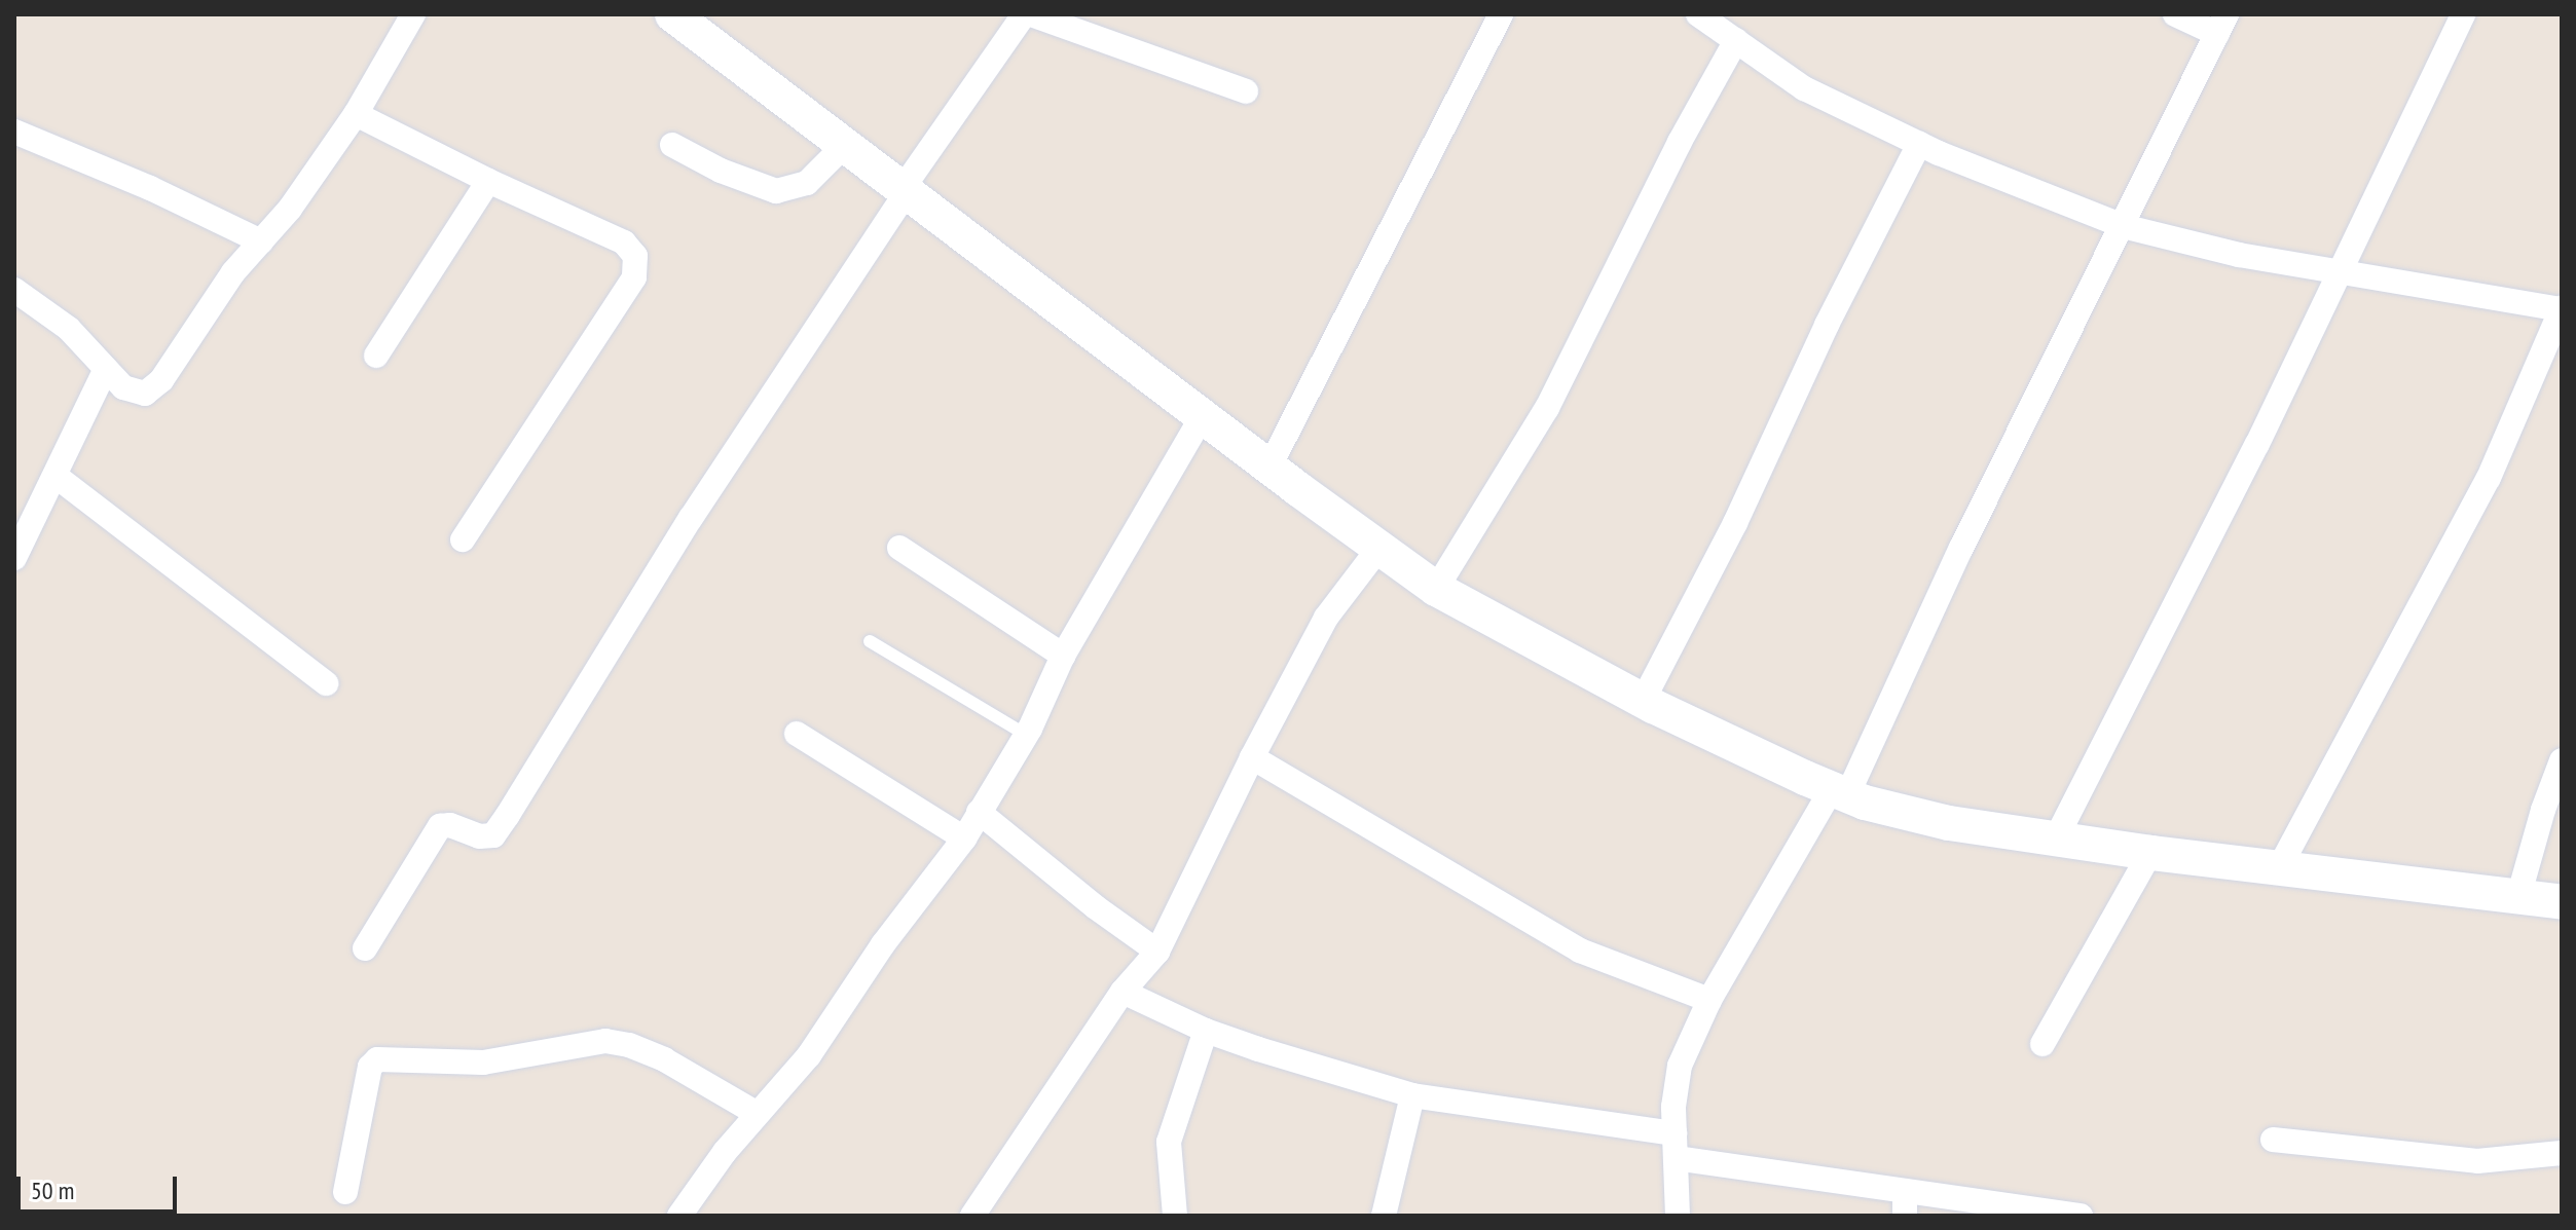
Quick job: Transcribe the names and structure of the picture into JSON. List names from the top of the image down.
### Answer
{
  "scale_bar": "50 m"
}
